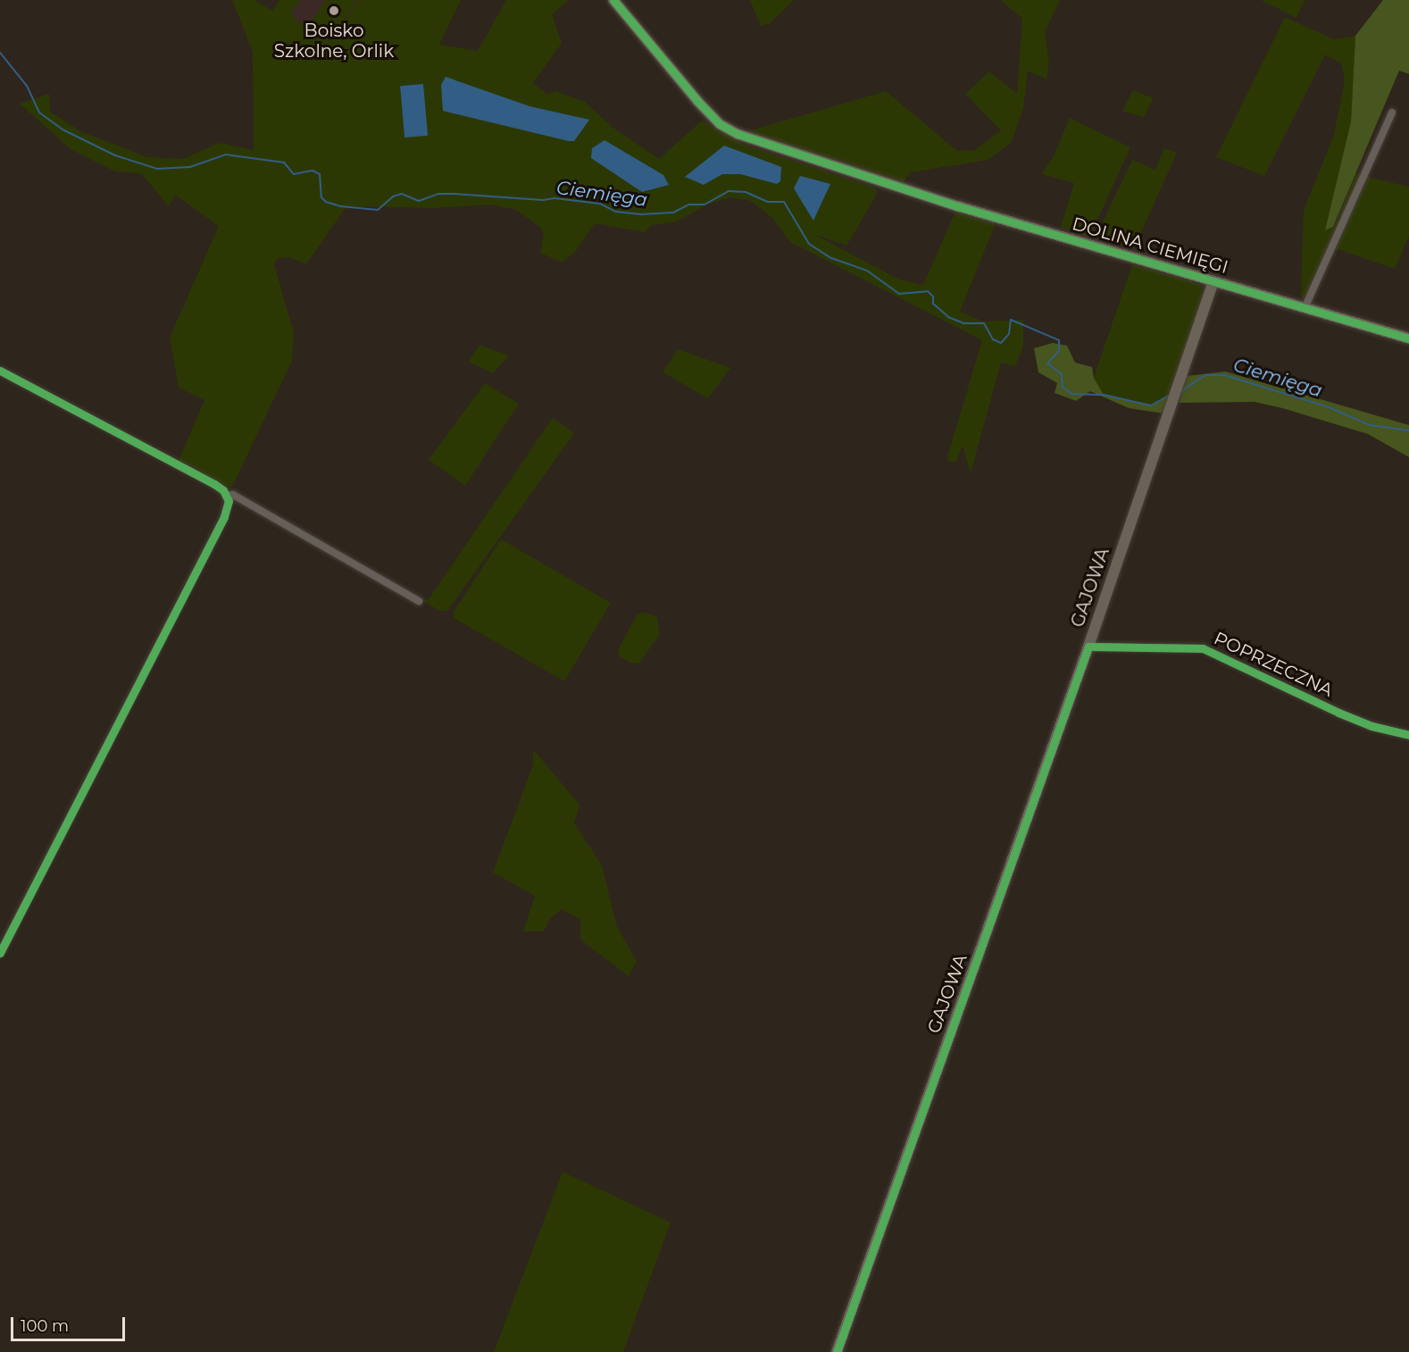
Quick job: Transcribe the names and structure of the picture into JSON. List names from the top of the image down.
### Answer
{
  "streets": {
    "street": ["DOLINA CIEMIĘGI", "GAJOWA", "POPRZECZNA"]
  },
  "crossings": [
    ["DOLINA CIEMIĘGI", "GAJOWA"],
    ["GAJOWA", "POPRZECZNA"]
  ],
  "water": ["Ciemięga"],
  "places": ["Boisko Szkolne, Orlik"],
  "scale_bar": "100 m"
}
